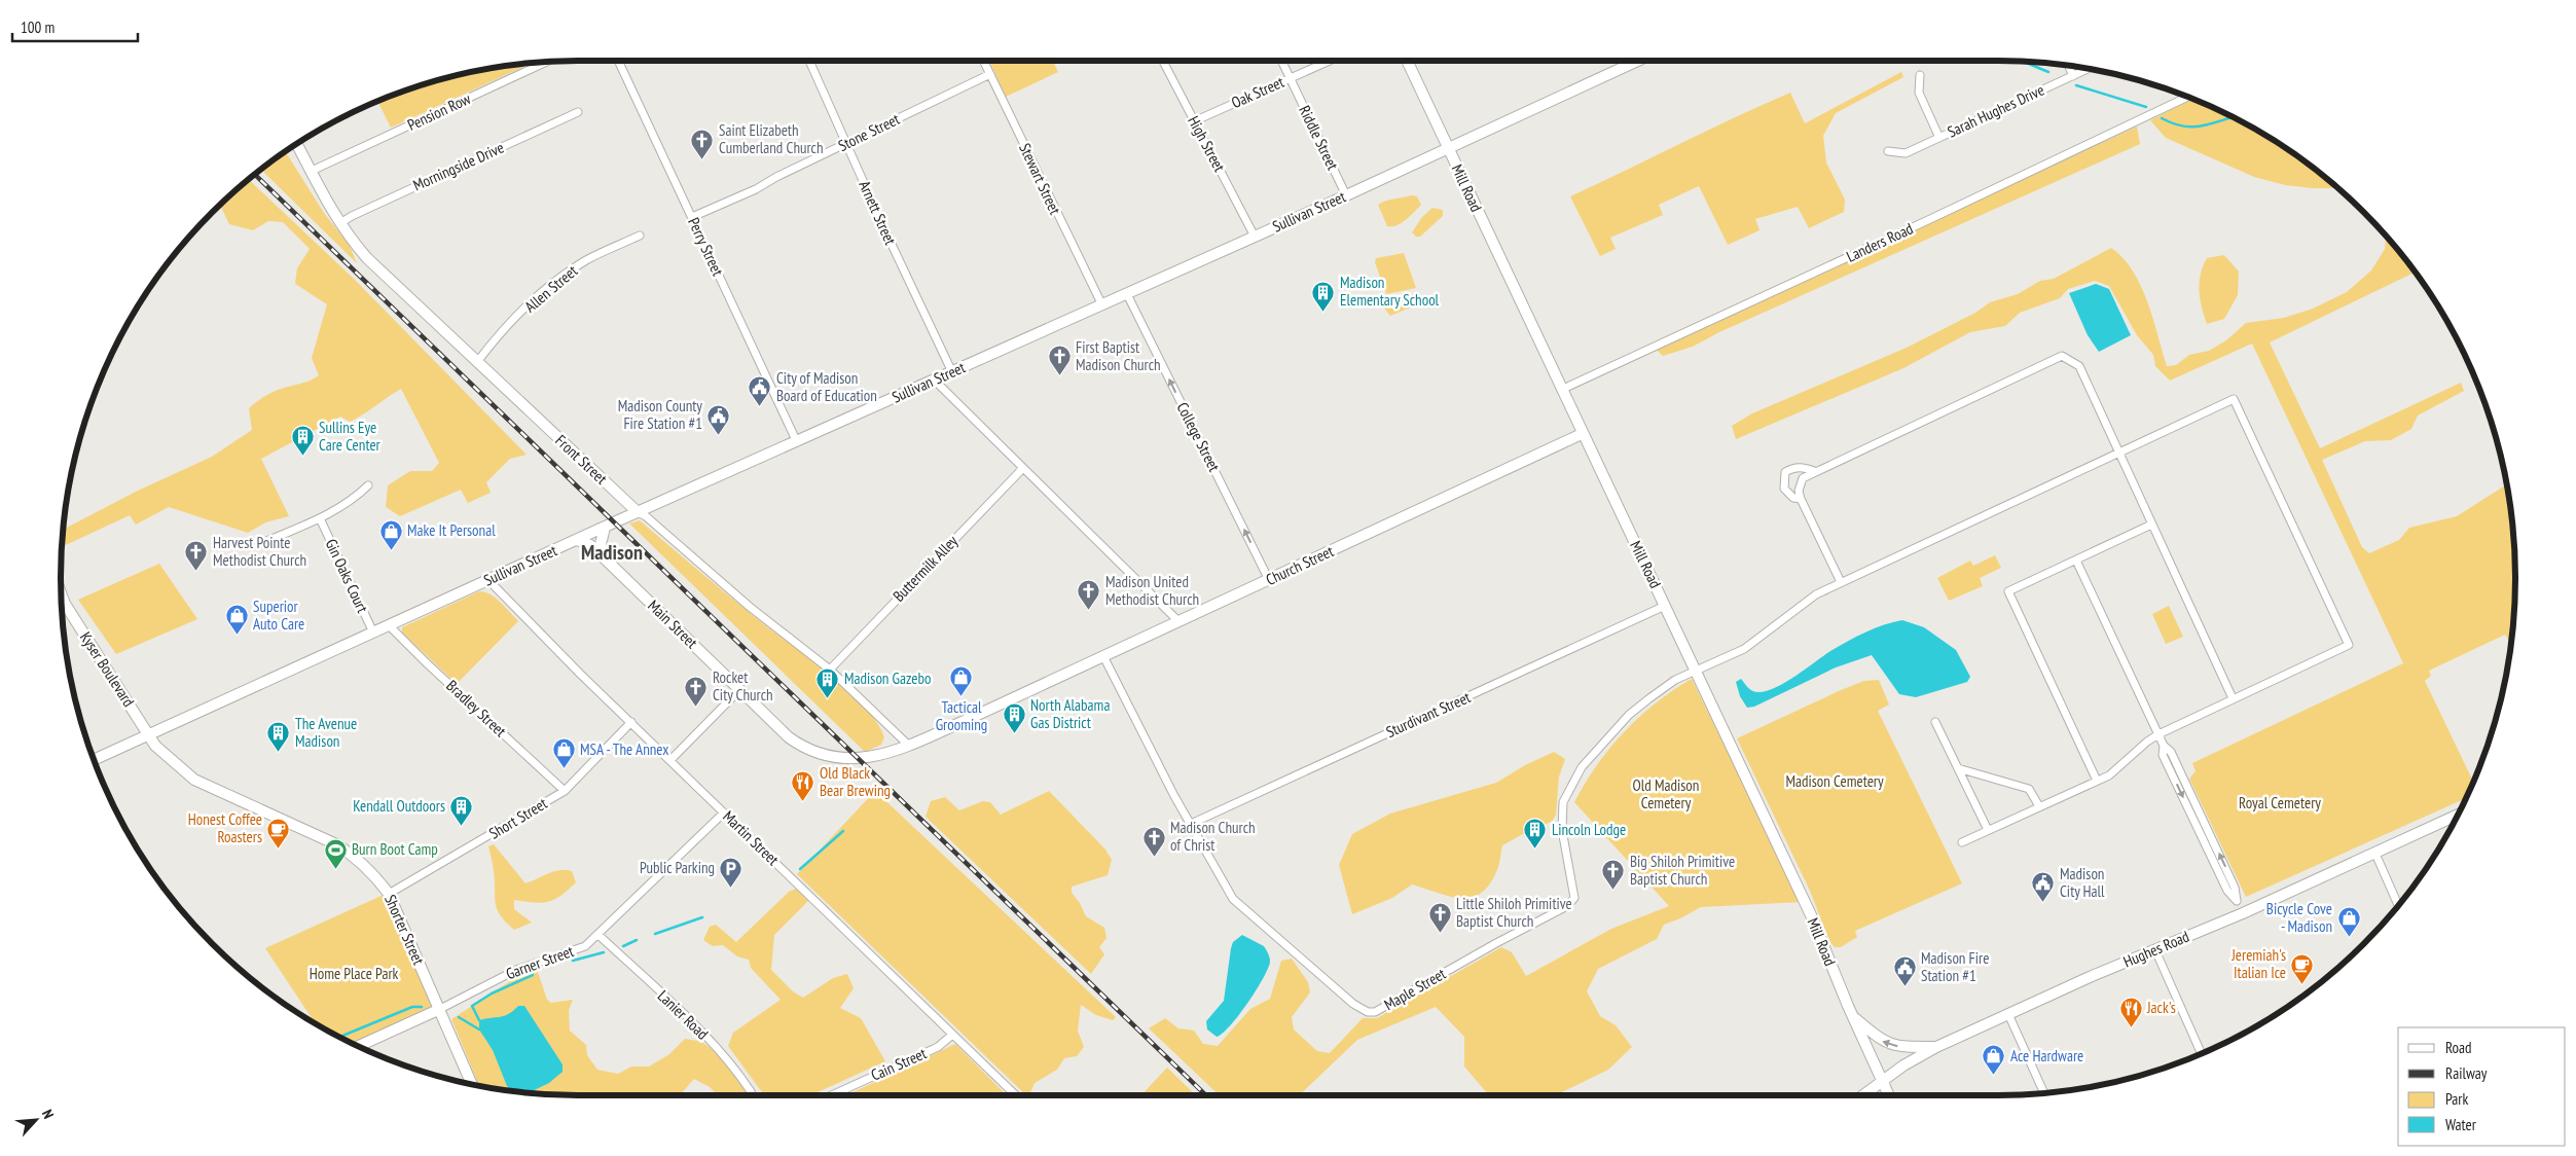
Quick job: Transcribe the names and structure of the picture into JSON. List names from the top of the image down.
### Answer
{
  "streets": {
    "street": [
      "Oak Street",
      "Sarah Hughes Drive",
      "Pension Row",
      "Stone Street",
      "Riddle Street",
      "High Street",
      "Morningside Drive",
      "Stewart Street",
      "Mill Road",
      "Sullivan Street",
      "Arnett Street",
      "Landers Road",
      "Perry Street",
      "Allen Street",
      "College Street",
      "Front Street",
      "Church Street",
      "Buttermilk Alley",
      "Gin Oaks Court",
      "Main Street",
      "Kyser Boulevard",
      "Bradley Street",
      "Sturdivant Street",
      "Short Street",
      "Martin Street",
      "Shorter Street",
      "Hughes Road",
      "Garner Street",
      "Maple Street",
      "Lanier Road",
      "Cain Street"
    ]
  },
  "crossings": [
    ["Oak Street", "Riddle Street"],
    ["Oak Street", "High Street"],
    ["Pension Row", "Front Street"],
    ["Stone Street", "Stewart Street"],
    ["Stone Street", "Arnett Street"],
    ["Stone Street", "Perry Street"],
    ["Riddle Street", "Sullivan Street"],
    ["High Street", "Sullivan Street"],
    ["Morningside Drive", "Front Street"],
    ["Stewart Street", "Sullivan Street"],
    ["Mill Road", "Sullivan Street"],
    ["Mill Road", "Landers Road"],
    ["Mill Road", "Church Street"],
    ["Mill Road", "Sturdivant Street"],
    ["Mill Road", "Hughes Road"],
    ["Mill Road", "Maple Street"],
    ["Sullivan Street", "Arnett Street"],
    ["Sullivan Street", "Perry Street"],
    ["Sullivan Street", "College Street"],
    ["Sullivan Street", "Front Street"],
    ["Sullivan Street", "Gin Oaks Court"],
    ["Sullivan Street", "Main Street"],
    ["Sullivan Street", "Kyser Boulevard"],
    ["Sullivan Street", "Bradley Street"],
    ["Sullivan Street", "Martin Street"],
    ["Sullivan Street", "Shorter Street"],
    ["Allen Street", "Front Street"],
    ["College Street", "Church Street"],
    ["Front Street", "Church Street"],
    ["Front Street", "Buttermilk Alley"],
    ["Front Street", "Main Street"],
    ["Church Street", "Main Street"],
    ["Church Street", "Maple Street"],
    ["Kyser Boulevard", "Shorter Street"],
    ["Bradley Street", "Short Street"],
    ["Sturdivant Street", "Maple Street"],
    ["Short Street", "Martin Street"],
    ["Short Street", "Shorter Street"],
    ["Martin Street", "Garner Street"],
    ["Martin Street", "Cain Street"],
    ["Shorter Street", "Garner Street"],
    ["Garner Street", "Lanier Road"]
  ],
  "one_way": ["College Street"],
  "districts": ["Madison"],
  "parks": [
    "Madison Cemetery",
    "Old Madison Cemetery",
    "Royal Cemetery",
    "Home Place Park"
  ],
  "places": {
    "church": [
      "Saint Elizabeth Cumberland Church",
      "First Baptist Madison Church",
      "Harvest Pointe Methodist Church",
      "Madison United Methodist Church",
      "Rocket City Church",
      "Madison Church of Christ",
      "Big Shiloh Primitive Baptist Church",
      "Little Shiloh Primitive Baptist Church"
    ],
    "building": [
      "Madison Elementary School",
      "Sullins Eye Care Center",
      "Madison Gazebo",
      "North Alabama Gas District",
      "The Avenue Madison",
      "Kendall Outdoors",
      "Lincoln Lodge"
    ],
    "public building": [
      "City of Madison Board of Education",
      "Madison County Fire Station #1",
      "Madison City Hall",
      "Madison Fire Station #1"
    ],
    "shop": [
      "Make It Personal",
      "Superior Auto Care",
      "Tactical Grooming",
      "MSA - The Annex",
      "Bicycle Cove - Madison",
      "Ace Hardware"
    ],
    "restaurant": ["Old Black Bear Brewing", "Jack's"],
    "cafe": ["Honest Coffee Roasters", "Jeremiah's Italian Ice"],
    "sports": ["Burn Boot Camp"],
    "parking": ["Public Parking"]
  },
  "legend": [
    "Road",
    "Railway",
    "Park",
    "Water"
  ],
  "scale_bar": "100 m",
  "north": "top right"
}
